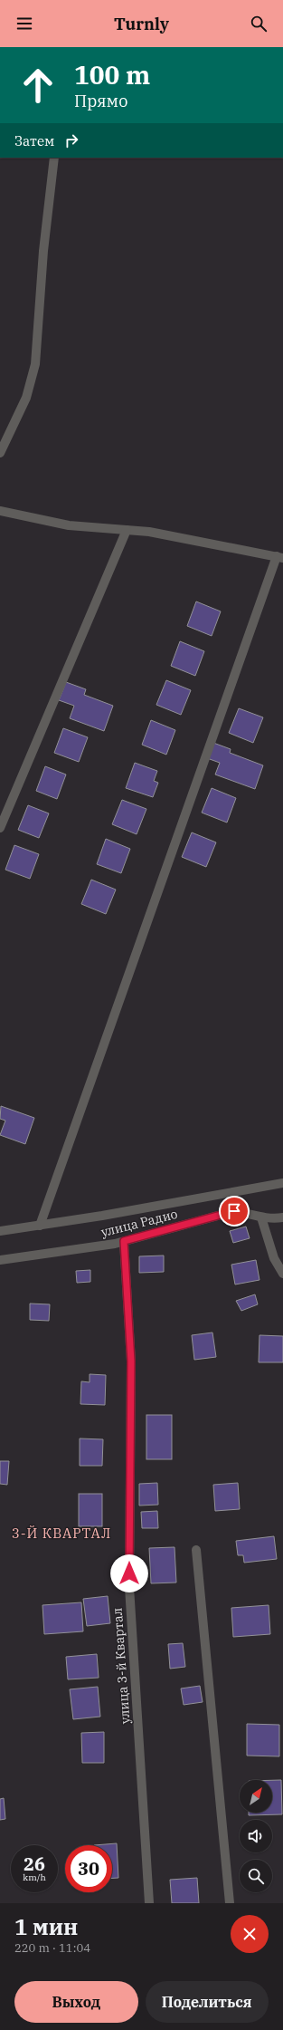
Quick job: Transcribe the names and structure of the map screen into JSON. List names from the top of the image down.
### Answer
{
  "streets": {
    "street": ["улица Радио", "улица 3-й Квартал"]
  },
  "crossings": [
    ["улица Радио", "улица 3-й Квартал"]
  ],
  "districts": ["3-Й КВАРТАЛ"],
  "north": "top right",
  "page": {
    "header": "Turnly",
    "turn": ["100 m", "Прямо"],
    "then": "Затем",
    "speed": "26 km/h",
    "limit": "30",
    "heading": ["1 мин", "220 m · 11:04"],
    "buttons": ["Выход", "Поделиться"]
  }
}
